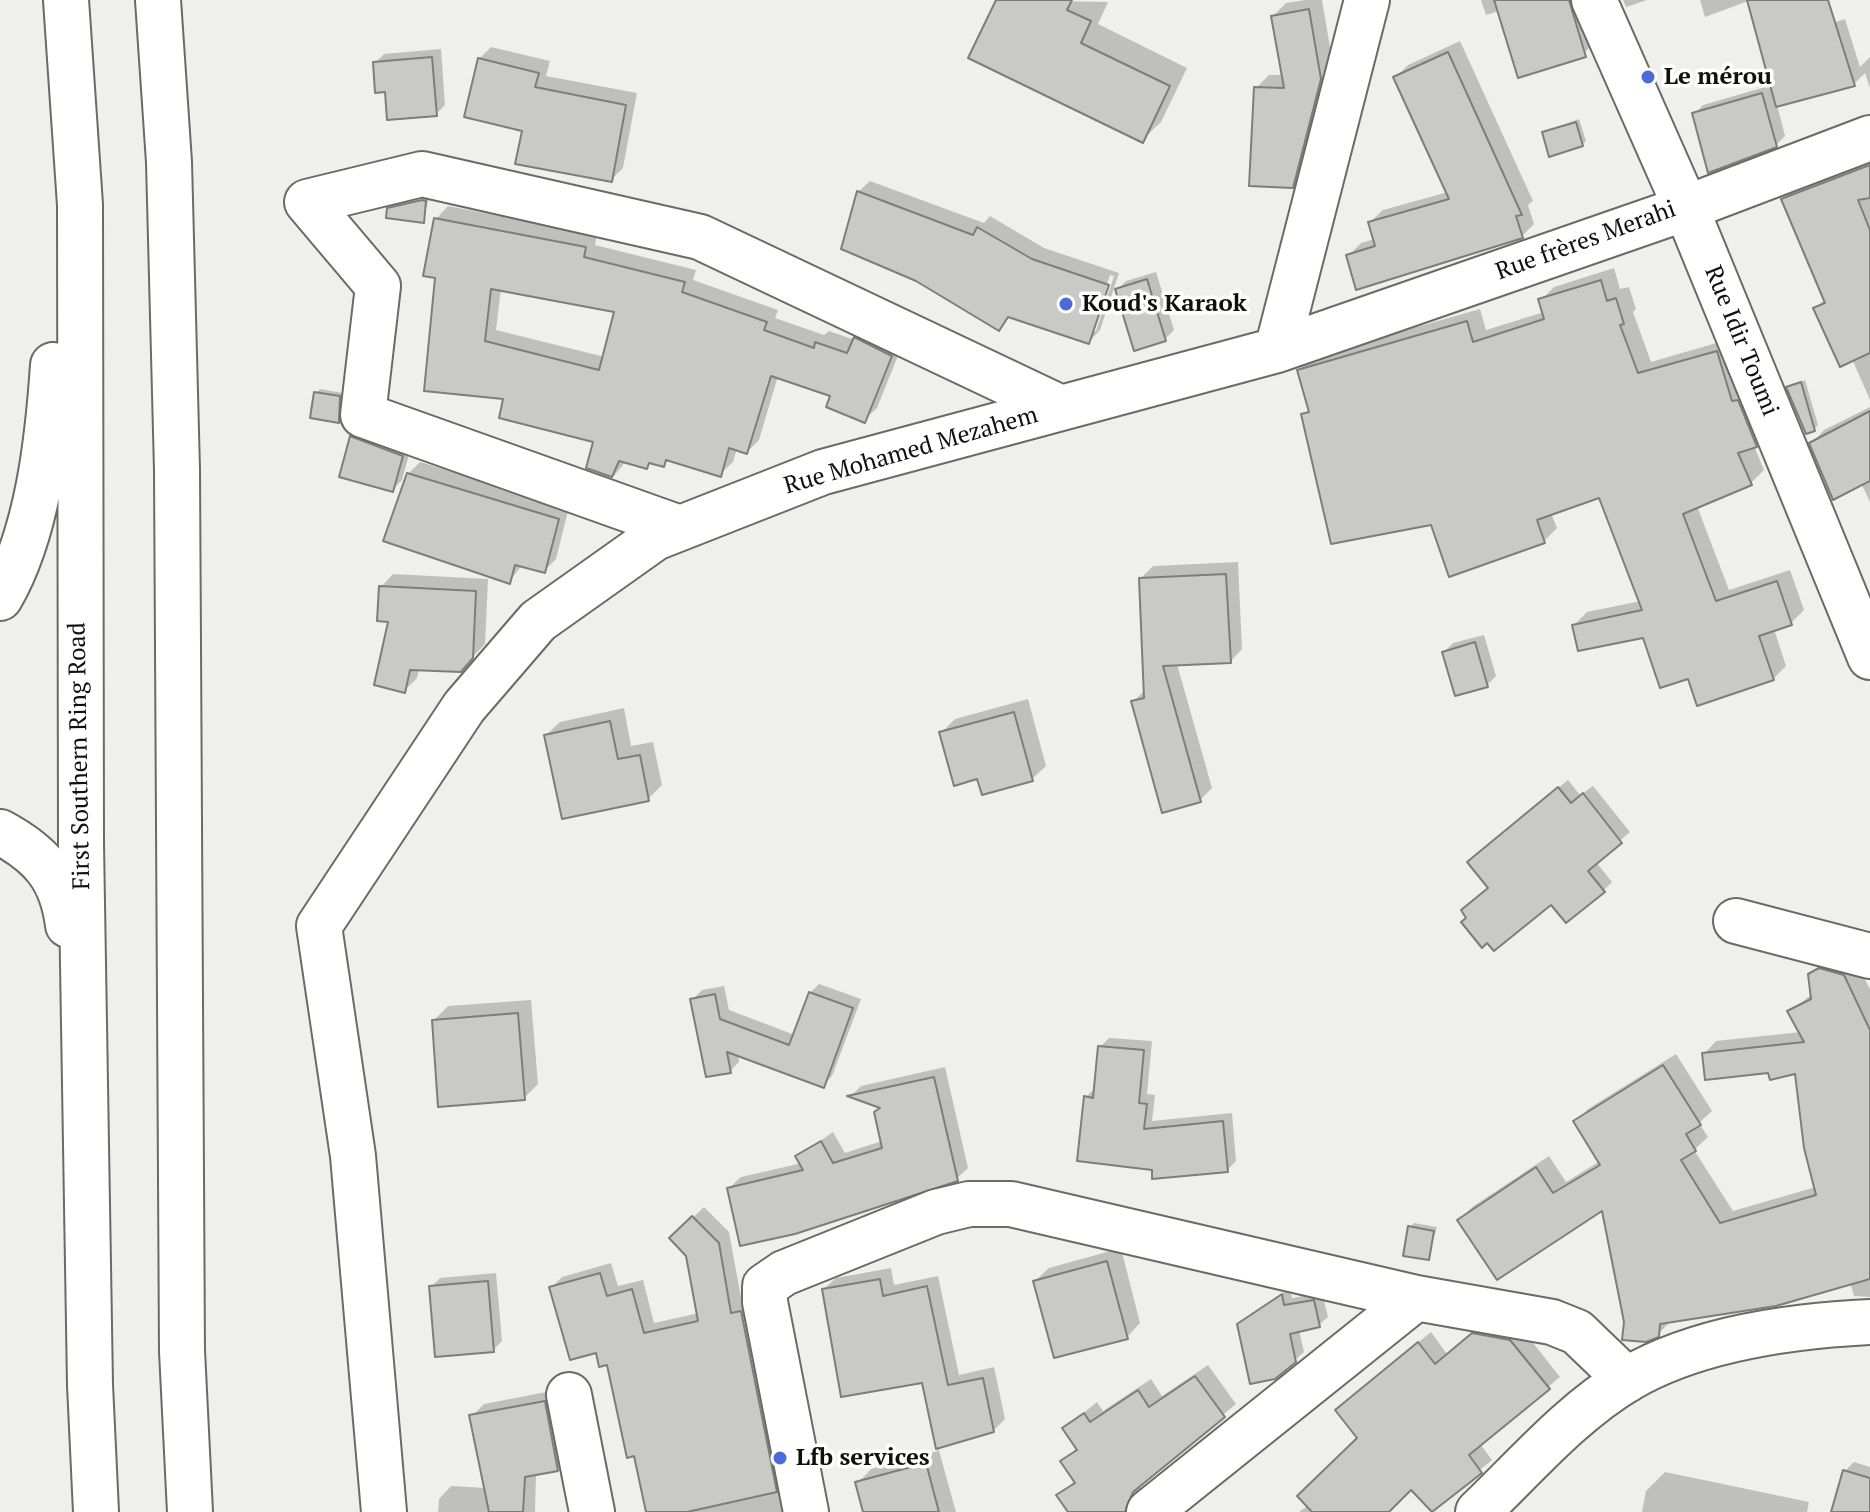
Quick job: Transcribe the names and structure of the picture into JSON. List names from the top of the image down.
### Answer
{
  "streets": {
    "main road": [
      "Rue frères Merahi",
      "Rue Idir Toumi",
      "Rue Mohamed Mezahem",
      "First Southern Ring Road"
    ]
  },
  "crossings": [
    ["Rue frères Merahi", "Rue Idir Toumi"],
    ["Rue frères Merahi", "Rue Mohamed Mezahem"]
  ],
  "places": ["Le mérou", "Koud's Karaok", "Lfb services"]
}
